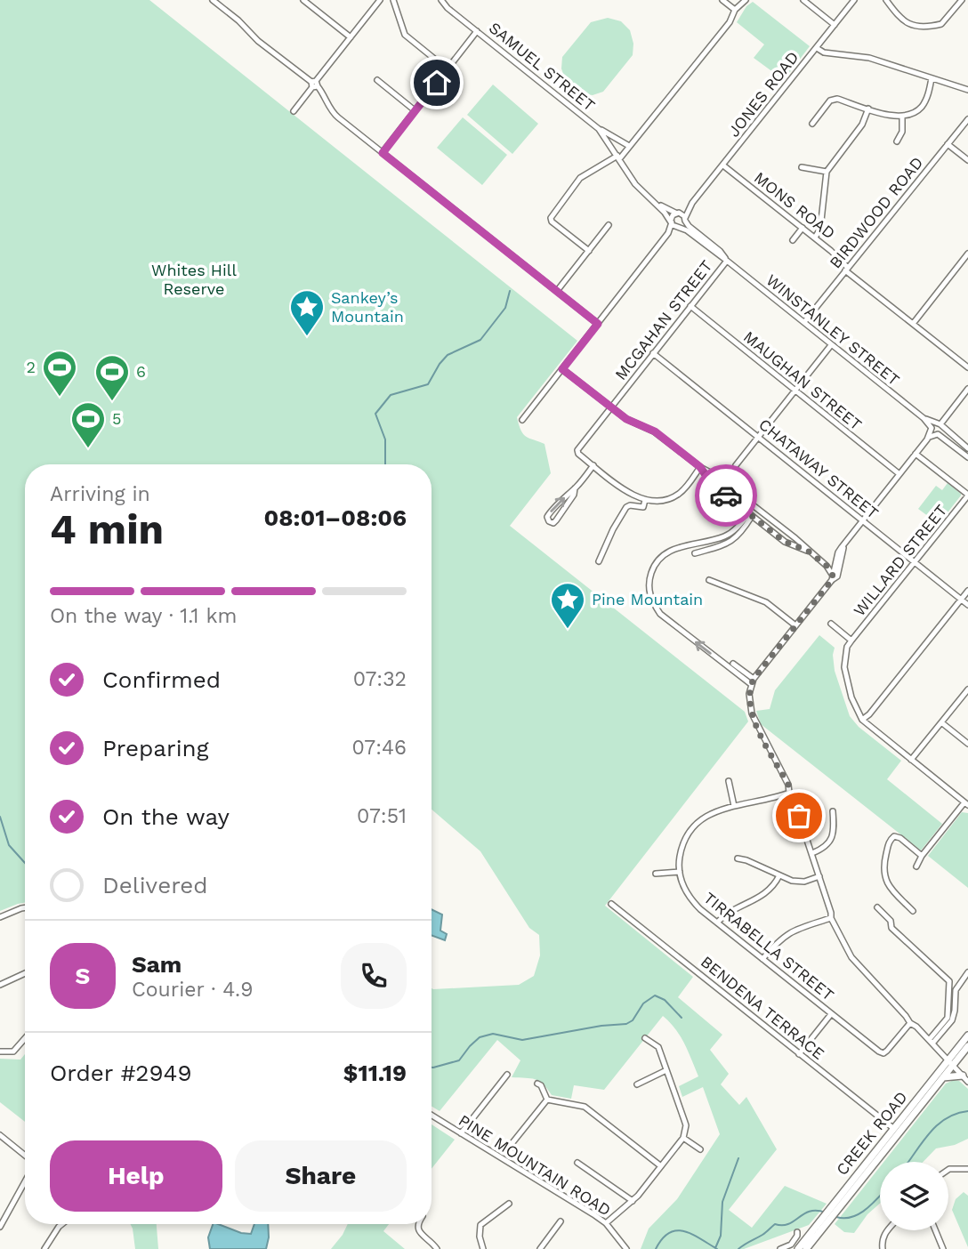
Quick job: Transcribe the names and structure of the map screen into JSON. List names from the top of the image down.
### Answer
{
  "streets": {
    "main road": ["CREEK ROAD"],
    "street": [
      "SAMUEL STREET",
      "JONES ROAD",
      "MONS ROAD",
      "BIRDWOOD ROAD",
      "MCGAHAN STREET",
      "WINSTANLEY STREET",
      "MAUGHAN STREET",
      "CHATAWAY STREET",
      "WILLARD STREET",
      "TIRRABELLA STREET",
      "BENDENA TERRACE",
      "PINE MOUNTAIN ROAD"
    ]
  },
  "crossings": [
    ["SAMUEL STREET", "JONES ROAD"],
    ["SAMUEL STREET", "WINSTANLEY STREET"],
    ["JONES ROAD", "MONS ROAD"],
    ["JONES ROAD", "WINSTANLEY STREET"],
    ["MONS ROAD", "BIRDWOOD ROAD"],
    ["BIRDWOOD ROAD", "WINSTANLEY STREET"],
    ["MCGAHAN STREET", "WINSTANLEY STREET"],
    ["MCGAHAN STREET", "MAUGHAN STREET"],
    ["MCGAHAN STREET", "CHATAWAY STREET"],
    ["CHATAWAY STREET", "WILLARD STREET"],
    ["BENDENA TERRACE", "CREEK ROAD"]
  ],
  "parks": ["Whites Hill Reserve"],
  "places": {
    "place": ["Sankey’s Mountain", "Pine Mountain"],
    "sports": ["2", "6", "5"]
  },
  "page": {
    "heading": ["4 min", "Arriving in", "08:01–08:06"],
    "panel": [
      "Sam",
      "Courier · 4.9",
      "Order #2949",
      "$11.19"
    ],
    "bar": "On the way · 1.1 km",
    "list": [
      ["Confirmed", "07:32"],
      ["Preparing", "07:46"],
      ["On the way", "07:51"],
      "Delivered"
    ],
    "round": "S",
    "buttons": ["Help", "Share"]
  }
}
